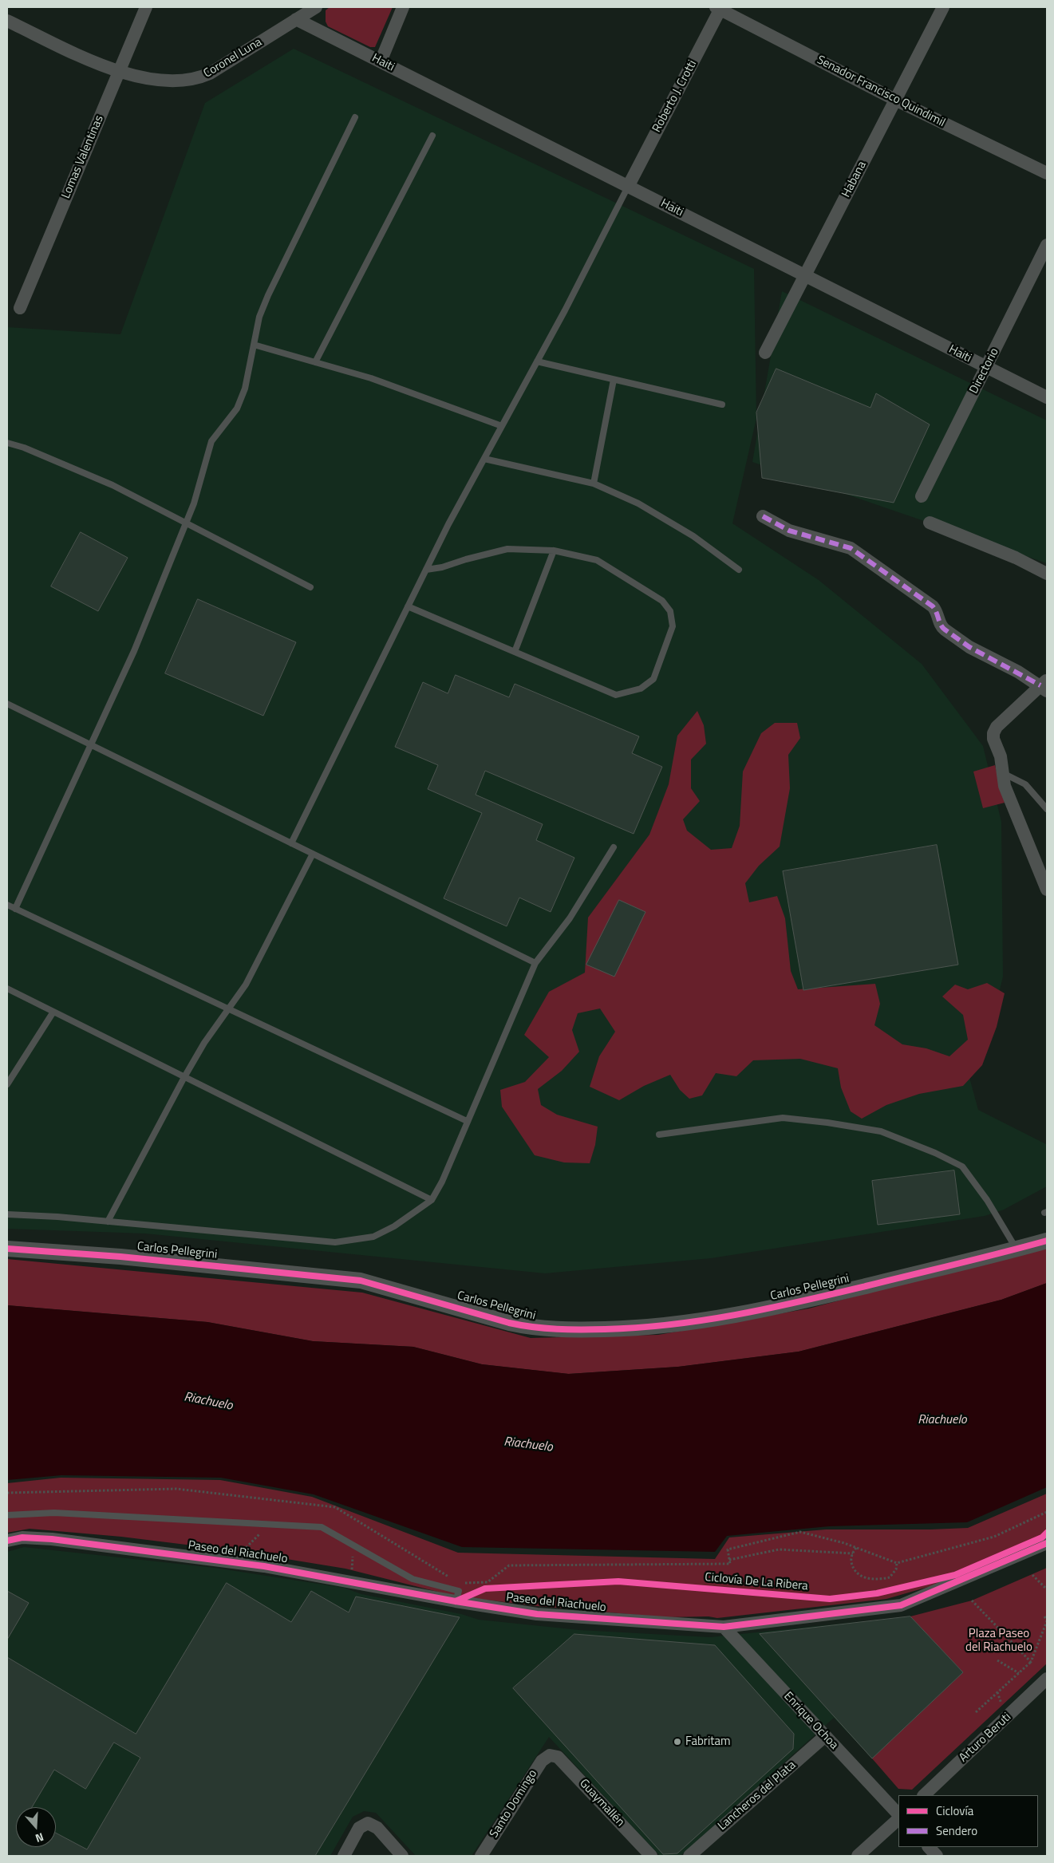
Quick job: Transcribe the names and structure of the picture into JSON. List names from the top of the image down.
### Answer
{
  "streets": {
    "street": [
      "Coronel Luna",
      "Haiti",
      "Senador Francisco Quindimil",
      "Roberto J. Crotti",
      "Lomas Valentinas",
      "Habana",
      "Directorio",
      "Carlos Pellegrini",
      "Paseo del Riachuelo",
      "Enrique Ochoa",
      "Arturo Beruti",
      "Lancheros del Plata",
      "Guaymallén",
      "Santo Domingo"
    ],
    "cycle path": ["Ciclovía De La Ribera"]
  },
  "crossings": [
    ["Coronel Luna", "Haiti"],
    ["Coronel Luna", "Lomas Valentinas"],
    ["Haiti", "Roberto J. Crotti"],
    ["Haiti", "Habana"],
    ["Haiti", "Directorio"],
    ["Senador Francisco Quindimil", "Roberto J. Crotti"],
    ["Senador Francisco Quindimil", "Habana"],
    ["Paseo del Riachuelo", "Enrique Ochoa"],
    ["Enrique Ochoa", "Lancheros del Plata"],
    ["Guaymallén", "Santo Domingo"]
  ],
  "water": ["Riachuelo"],
  "parks": ["Plaza Paseo del Riachuelo"],
  "places": ["Fabritam"],
  "legend": ["Ciclovía", "Sendero"],
  "north": "bottom"
}
